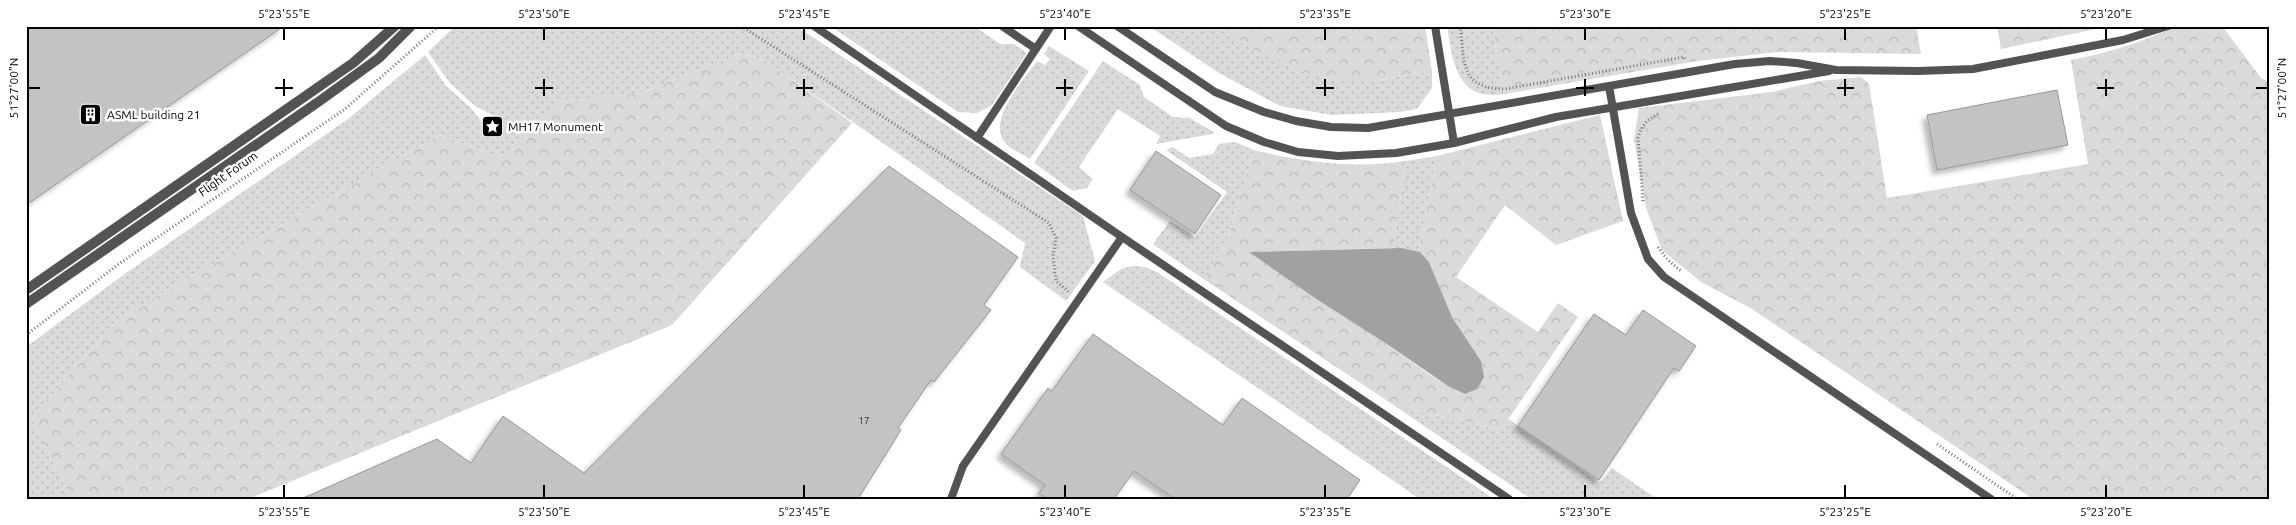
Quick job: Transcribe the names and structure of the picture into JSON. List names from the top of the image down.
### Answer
{
  "streets": {
    "street": ["Flight Forum"]
  },
  "places": {
    "building": ["ASML building 21"],
    "place": ["MH17 Monument"]
  },
  "house_numbers": ["17"],
  "coordinates": [
    "5°23'55\"E",
    "5°23'50\"E",
    "5°23'45\"E",
    "5°23'40\"E",
    "5°23'35\"E",
    "5°23'30\"E",
    "5°23'25\"E",
    "5°23'20\"E",
    "51°27'00\"N"
  ]
}
